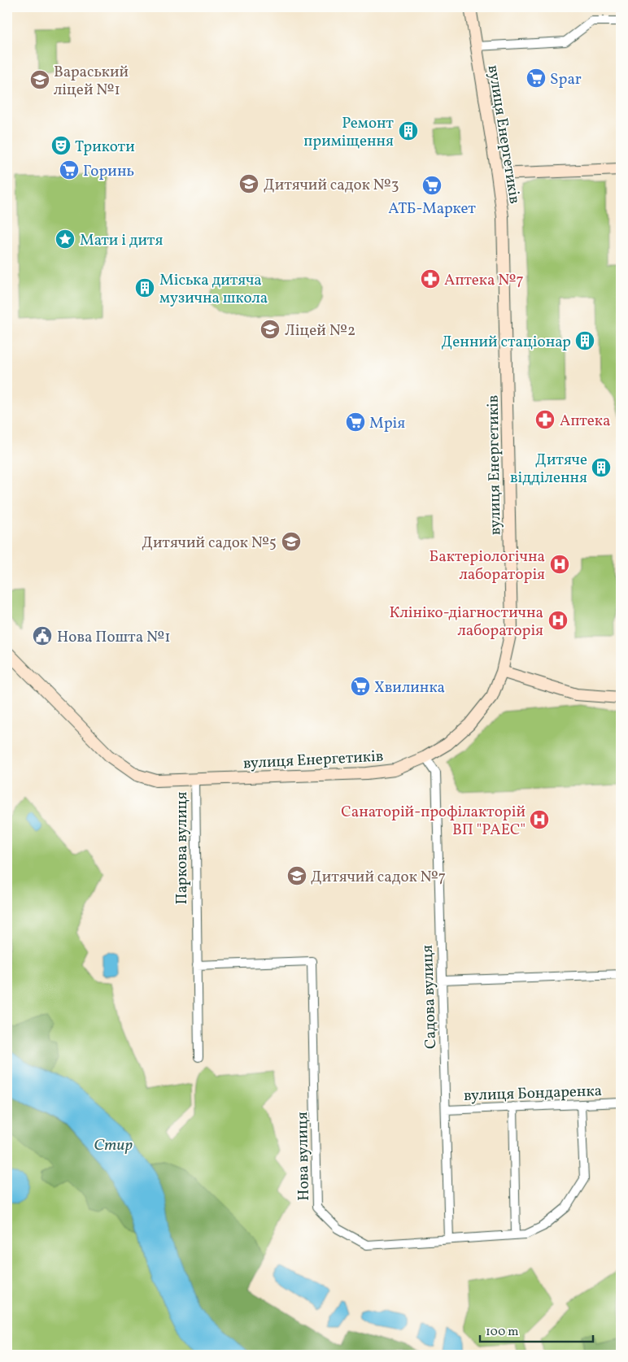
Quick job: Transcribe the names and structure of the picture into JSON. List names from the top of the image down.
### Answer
{
  "streets": {
    "street": [
      "вулиця Енергетиків",
      "Паркова вулиця",
      "Садова вулиця",
      "вулиця Бондаренка",
      "Нова вулиця"
    ]
  },
  "crossings": [
    ["вулиця Енергетиків", "Паркова вулиця"],
    ["вулиця Енергетиків", "Садова вулиця"],
    ["Паркова вулиця", "Нова вулиця"],
    ["Садова вулиця", "вулиця Бондаренка"],
    ["Садова вулиця", "Нова вулиця"],
    ["вулиця Бондаренка", "Нова вулиця"]
  ],
  "water": ["Стир"],
  "places": {
    "supermarket": [
      "Spar",
      "Горинь",
      "АТБ-Маркет",
      "Мрія",
      "Хвилинка"
    ],
    "school or university": [
      "Вараський ліцей №1",
      "Дитячий садок №3",
      "Ліцей №2",
      "Дитячий садок №5",
      "Дитячий садок №7"
    ],
    "building": [
      "Ремонт приміщення",
      "Міська дитяча музична школа",
      "Денний стаціонар",
      "Дитяче відділення"
    ],
    "theatre": ["Трикоти"],
    "place": ["Мати і дитя"],
    "pharmacy": ["Аптека №7", "Аптека"],
    "hospital": ["Бактеріологічна лабораторія", "Клініко-діагностична лабораторія", "Санаторій-профілакторій ВП \"РАЕС\""],
    "public building": ["Нова Пошта №1"]
  },
  "scale_bar": "100 m"
}
